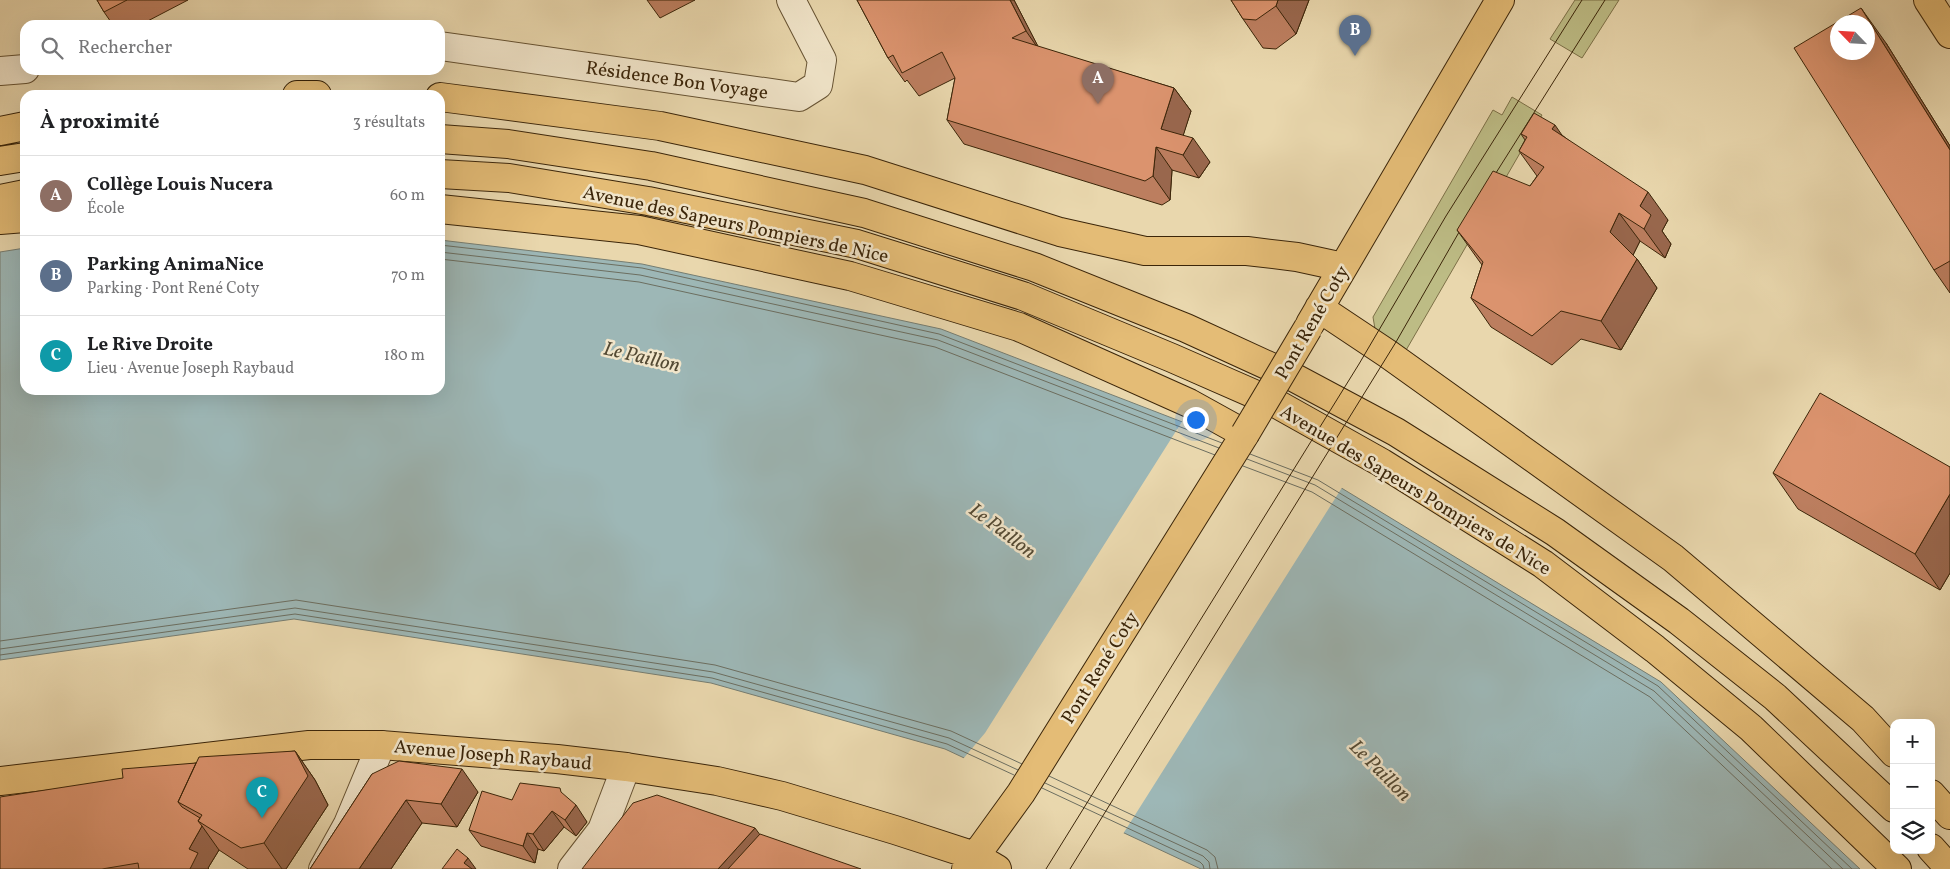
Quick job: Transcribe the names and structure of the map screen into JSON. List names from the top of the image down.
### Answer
{
  "streets": {
    "main road": ["Avenue des Sapeurs Pompiers de Nice", "Pont René Coty", "Avenue Joseph Raybaud"],
    "street": ["Résidence Bon Voyage"]
  },
  "crossings": [
    ["Pont René Coty", "Avenue Joseph Raybaud"]
  ],
  "water": ["Le Paillon"],
  "north": "top left",
  "page": {
    "pins": ["B", "A", "C"],
    "search": "Rechercher",
    "heading": ["À proximité", "3 résultats"],
    "list": [
      {
        "mark": "A",
        "name": "Collège Louis Nucera",
        "note": "École",
        "value": "60 m"
      },
      {
        "mark": "B",
        "name": "Parking AnimaNice",
        "note": "Parking · Pont René Coty",
        "value": "70 m"
      },
      {
        "mark": "C",
        "name": "Le Rive Droite",
        "note": "Lieu · Avenue Joseph Raybaud",
        "value": "180 m"
      }
    ],
    "map_buttons": ["+", "−"]
  }
}
